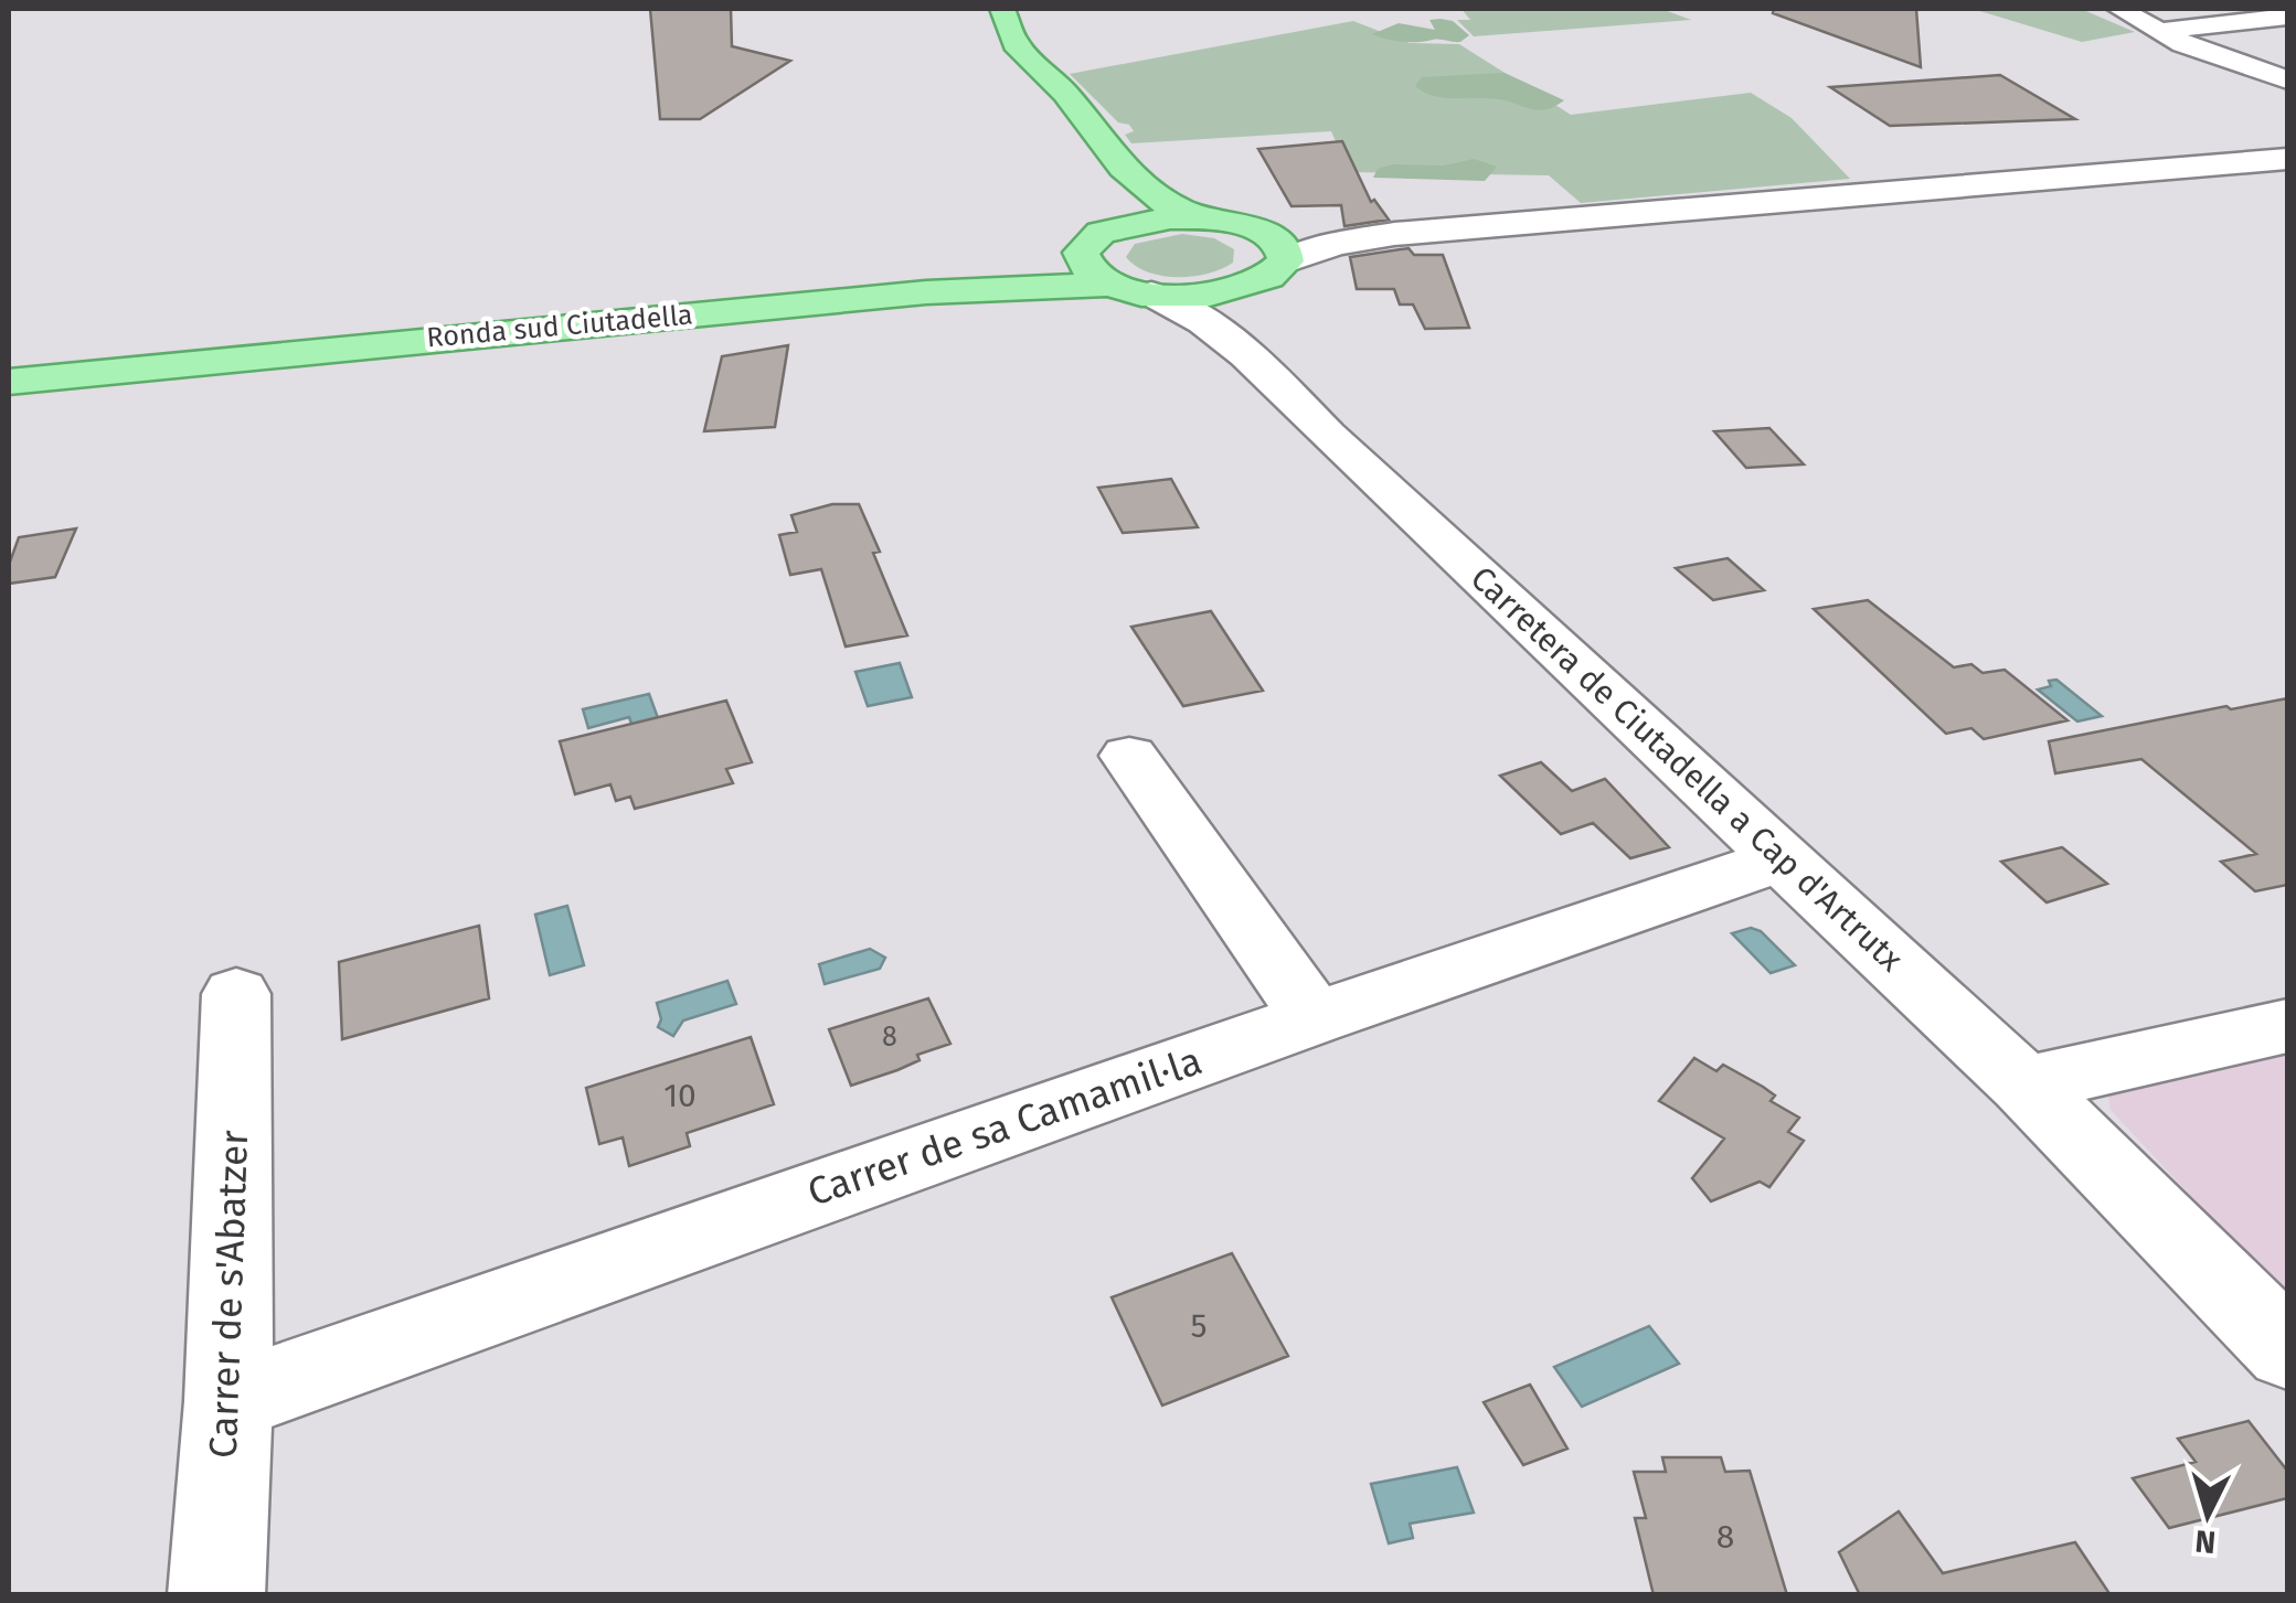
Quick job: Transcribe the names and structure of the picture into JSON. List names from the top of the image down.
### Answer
{
  "streets": {
    "main road": ["Ronda sud Ciutadella"],
    "street": ["Carretera de Ciutadella a Cap d'Artrutx", "Carrer de sa Camamil·la", "Carrer de s'Abatzer"]
  },
  "crossings": [
    ["Ronda sud Ciutadella", "Carretera de Ciutadella a Cap d'Artrutx"],
    ["Carretera de Ciutadella a Cap d'Artrutx", "Carrer de sa Camamil·la"],
    ["Carrer de sa Camamil·la", "Carrer de s'Abatzer"]
  ],
  "house_numbers": [
    "8",
    "10",
    "5",
    "8"
  ],
  "north": "bottom"
}
